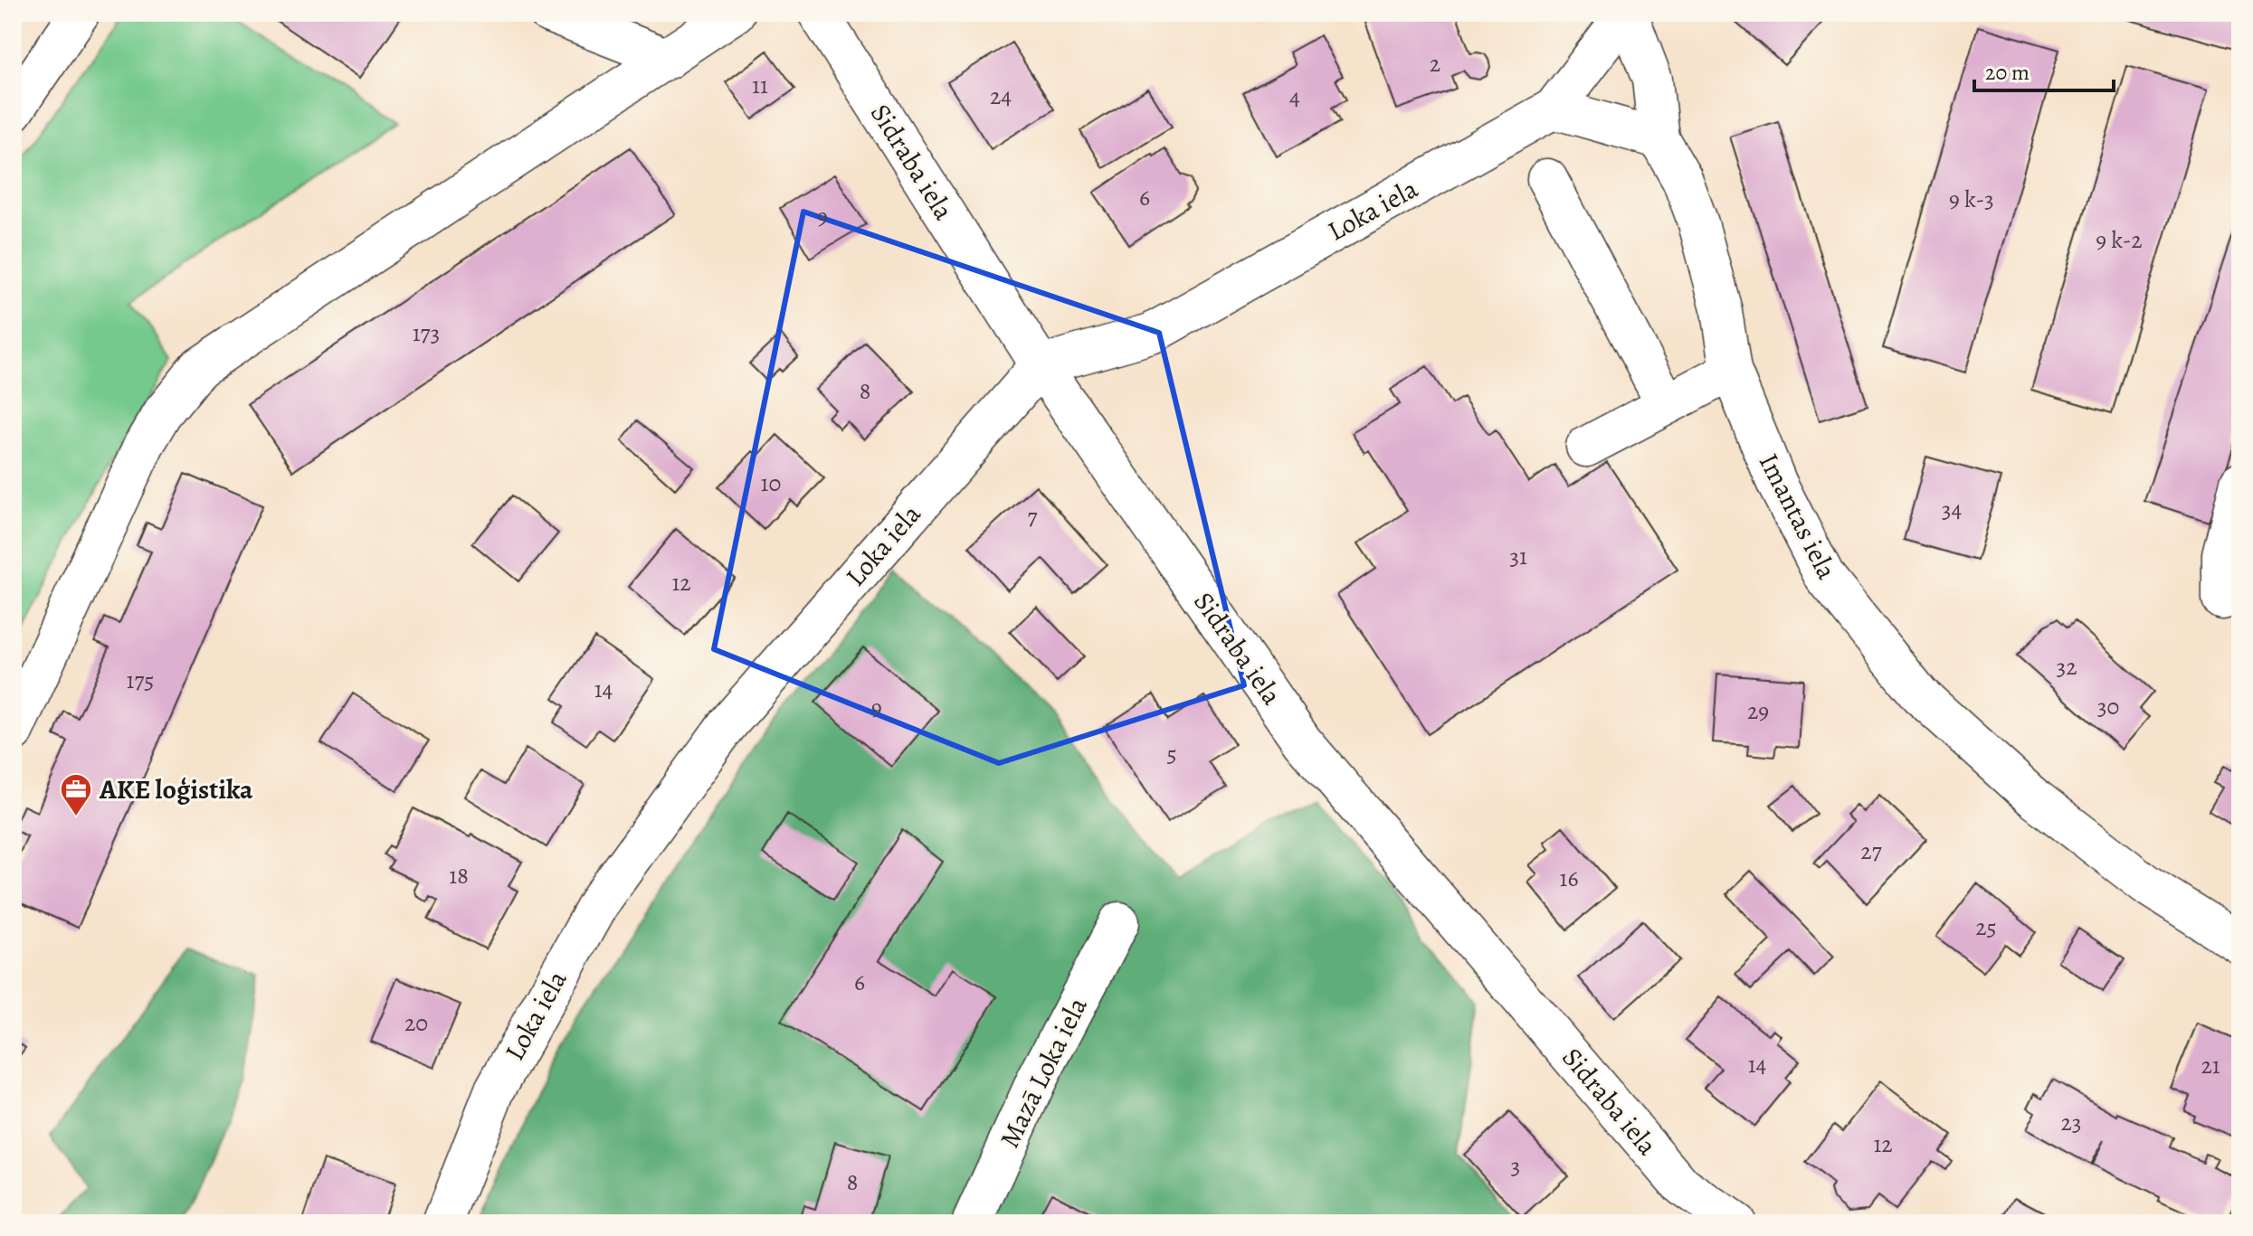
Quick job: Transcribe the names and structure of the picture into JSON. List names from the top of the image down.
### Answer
{
  "streets": {
    "street": [
      "Sidraba iela",
      "Loka iela",
      "Imantas iela",
      "Mazā Loka iela"
    ]
  },
  "crossings": [
    ["Sidraba iela", "Loka iela"],
    ["Loka iela", "Imantas iela"]
  ],
  "places": {
    "office": ["AKE loģistika"]
  },
  "house_numbers": [
    "2",
    "11",
    "24",
    "4",
    "6",
    "9 k-3",
    "9",
    "9 k-2",
    "173",
    "8",
    "10",
    "34",
    "7",
    "31",
    "12",
    "32",
    "175",
    "14",
    "30",
    "9",
    "29",
    "5",
    "27",
    "18",
    "16",
    "25",
    "6",
    "20",
    "14",
    "21",
    "23",
    "12",
    "3",
    "8"
  ],
  "scale_bar": "20 m"
}
